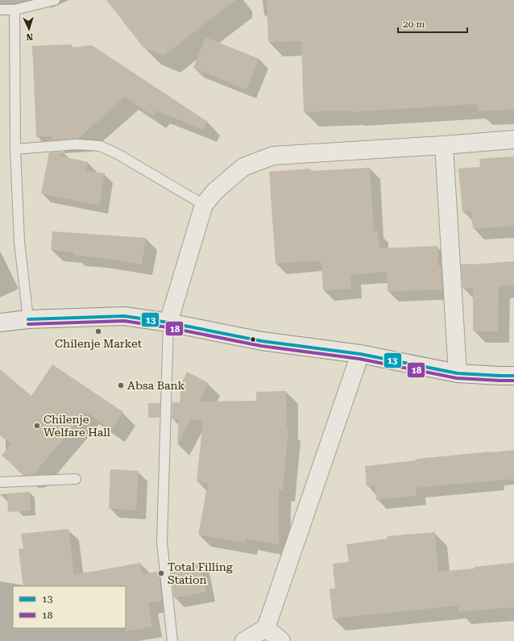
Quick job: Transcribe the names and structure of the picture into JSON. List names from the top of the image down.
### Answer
{
  "places": [
    "Chilenje Market",
    "Absa Bank",
    "Chilenje Welfare Hall",
    "Total Filling Station"
  ],
  "lines": ["transit line 13", "transit line 18"],
  "legend": ["13", "18"],
  "scale_bar": "20 m",
  "north": "bottom"
}
